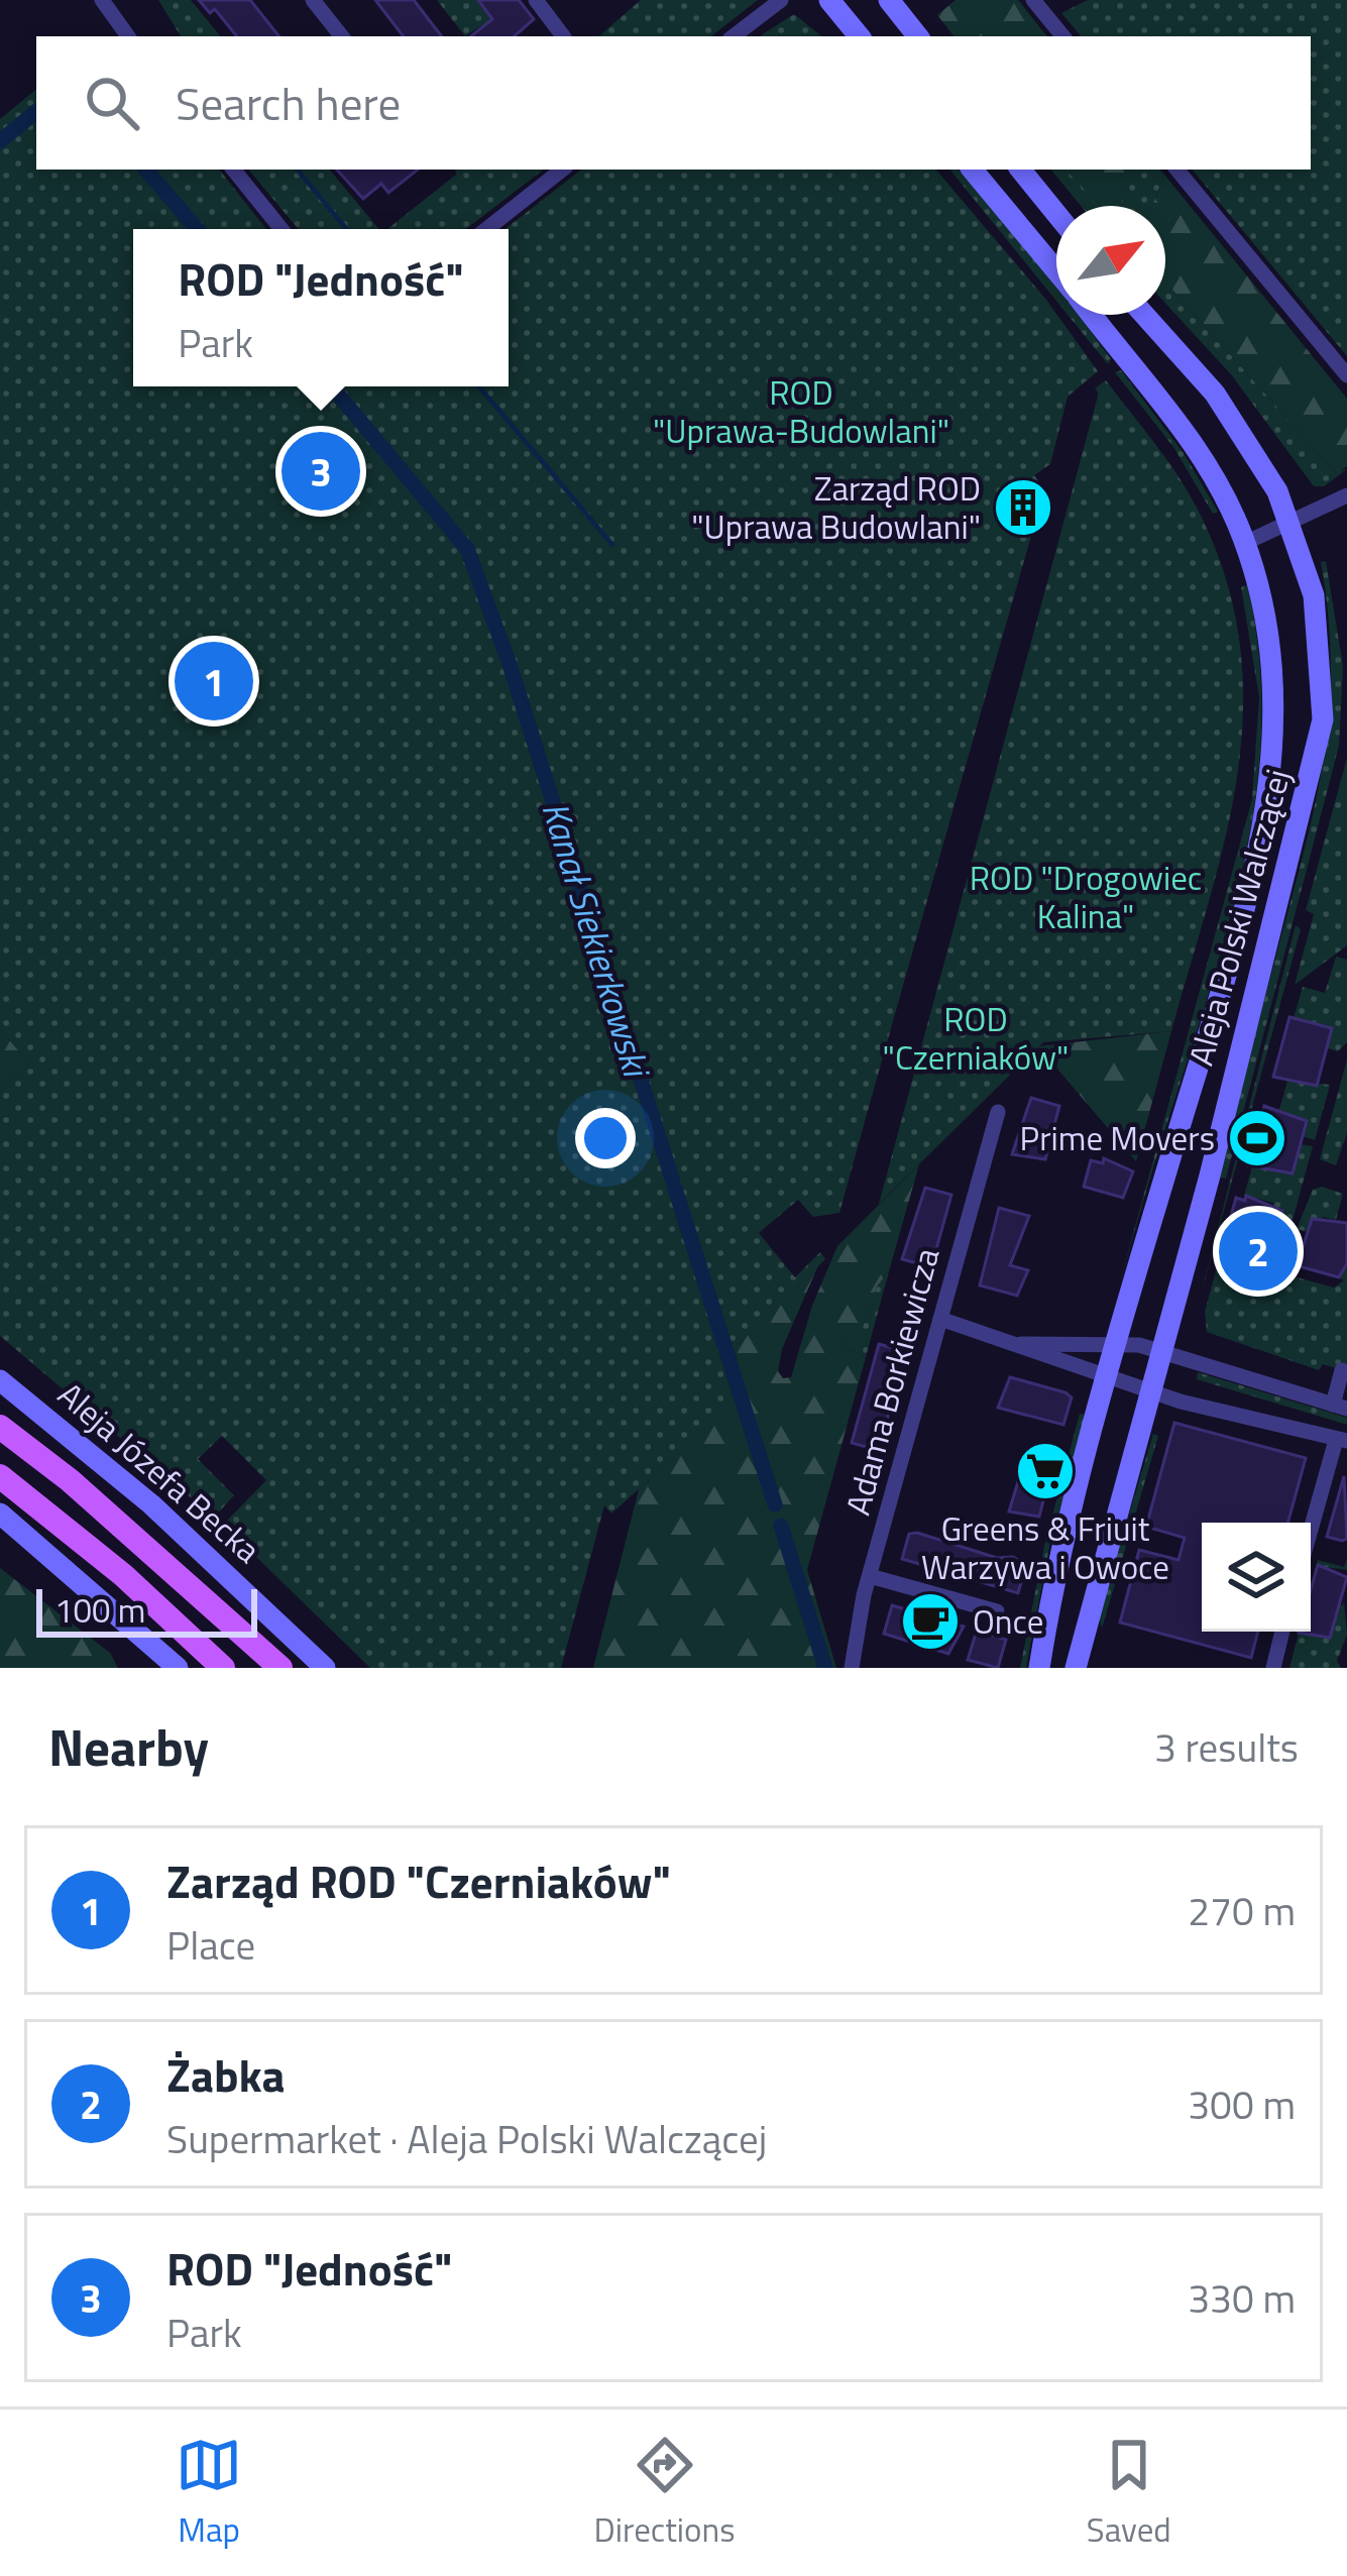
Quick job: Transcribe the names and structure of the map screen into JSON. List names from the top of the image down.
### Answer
{
  "streets": {
    "main road": ["Aleja Polski Walczącej", "Aleja Józefa Becka"],
    "street": ["Adama Borkiewicza"]
  },
  "water": ["Kanał Siekierkowski"],
  "parks": ["ROD \"Uprawa-Budowlani\"", "ROD \"Drogowiec Kalina\"", "ROD \"Czerniaków\""],
  "places": {
    "building": ["Zarząd ROD \"Uprawa Budowlani\""],
    "sports": ["Prime Movers"],
    "supermarket": ["Greens & Friuit Warzywa i Owoce"],
    "cafe": ["Once"]
  },
  "scale_bar": "100 m",
  "north": "top right",
  "page": {
    "search": "Search here",
    "popup": ["ROD \"Jedność\"", "Park"],
    "pins": ["3", "1", "2"],
    "scale": "100 m",
    "heading": ["Nearby", "3 results"],
    "list": [
      {
        "mark": "1",
        "name": "Zarząd ROD \"Czerniaków\"",
        "note": "Place",
        "value": "270 m"
      },
      {
        "mark": "2",
        "name": "Żabka",
        "note": "Supermarket · Aleja Polski Walczącej",
        "value": "300 m"
      },
      {
        "mark": "3",
        "name": "ROD \"Jedność\"",
        "note": "Park",
        "value": "330 m"
      }
    ],
    "nav": ["Map", "Directions", "Saved"]
  }
}
